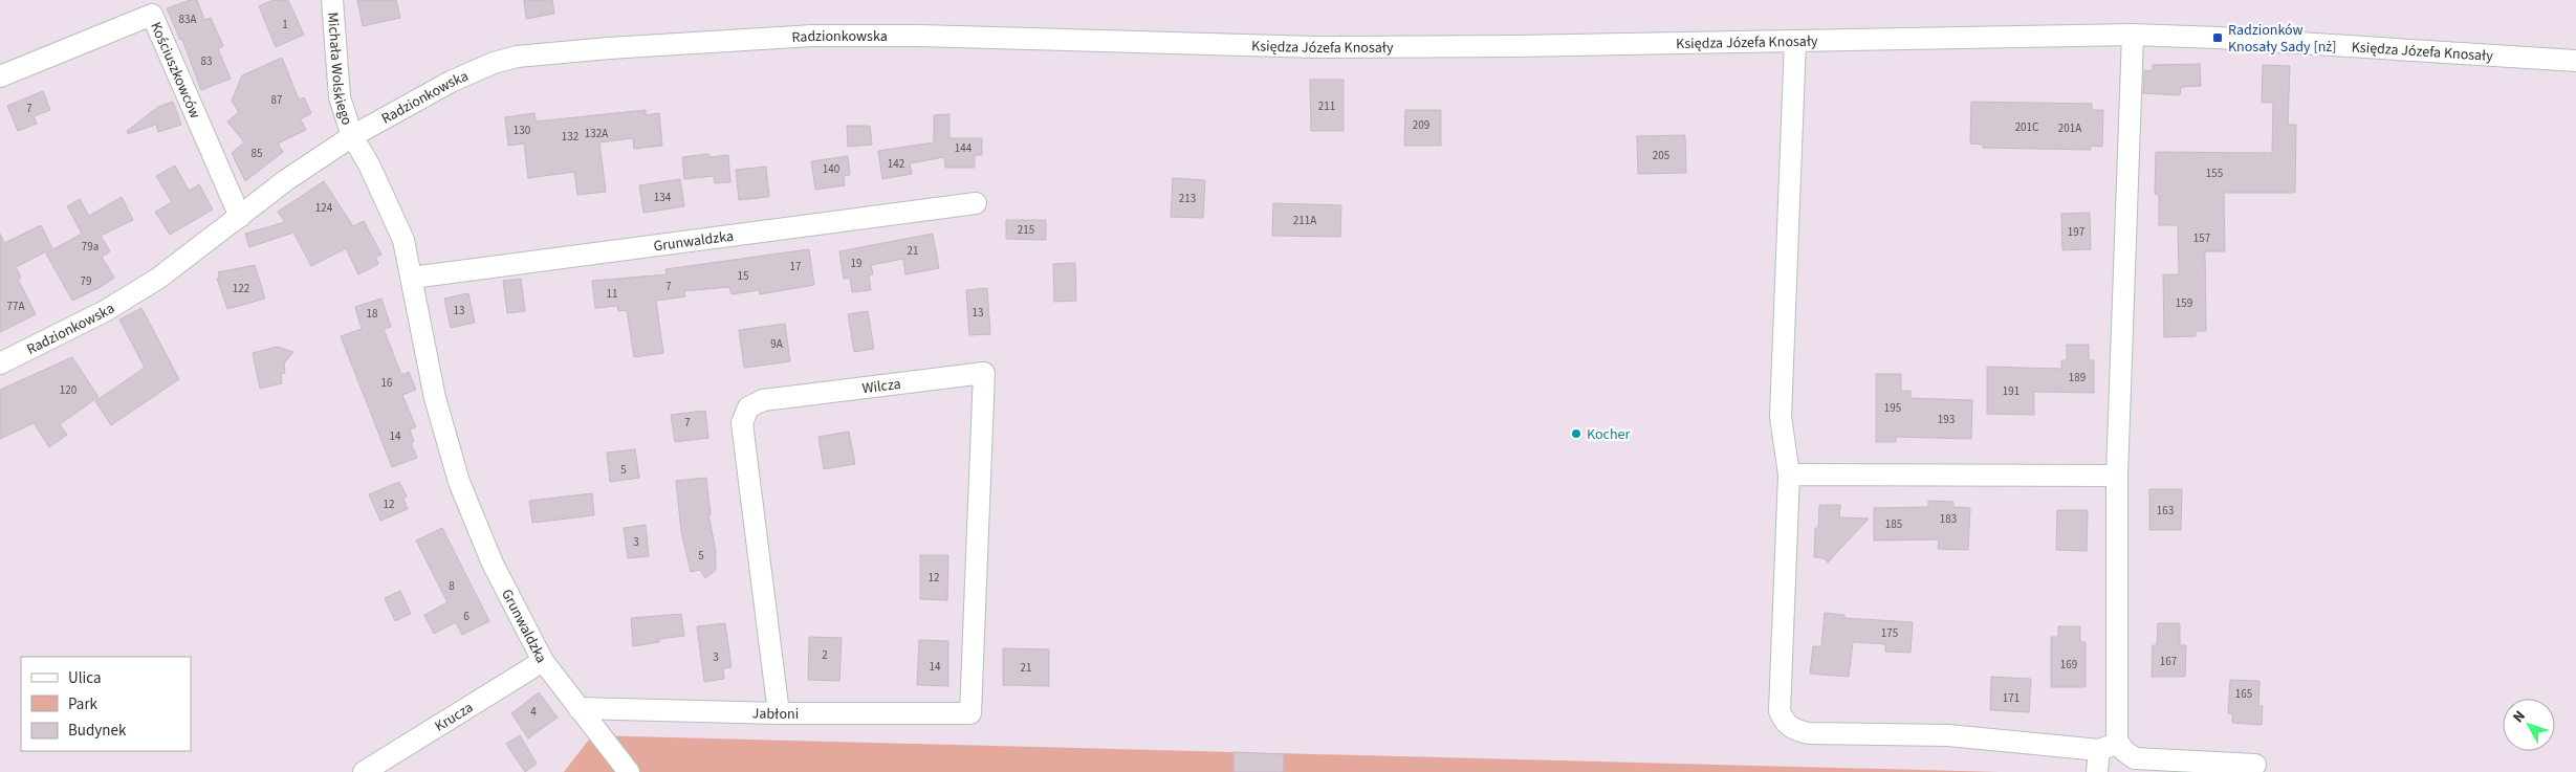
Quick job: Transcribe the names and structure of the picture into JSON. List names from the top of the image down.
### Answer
{
  "streets": {
    "street": [
      "Radzionkowska",
      "Księdza Józefa Knosały",
      "Michała Wolskiego",
      "Kościuszkowców",
      "Grunwaldzka",
      "Wilcza",
      "Jabłoni",
      "Krucza"
    ]
  },
  "crossings": [
    ["Radzionkowska", "Księdza Józefa Knosały"],
    ["Radzionkowska", "Michała Wolskiego"],
    ["Radzionkowska", "Kościuszkowców"],
    ["Radzionkowska", "Grunwaldzka"],
    ["Michała Wolskiego", "Grunwaldzka"],
    ["Grunwaldzka", "Jabłoni"],
    ["Grunwaldzka", "Krucza"],
    ["Wilcza", "Jabłoni"]
  ],
  "places": {
    "transit": ["Radzionków Knosały Sady [nż]"],
    "other": ["Kocher"]
  },
  "house_numbers": [
    "83A",
    "1",
    "83",
    "87",
    "211",
    "7",
    "209",
    "201C",
    "201A",
    "130",
    "132A",
    "132",
    "144",
    "85",
    "205",
    "142",
    "140",
    "155",
    "134",
    "213",
    "124",
    "211A",
    "215",
    "197",
    "157",
    "79a",
    "21",
    "19",
    "17",
    "15",
    "79",
    "7",
    "122",
    "11",
    "159",
    "77A",
    "13",
    "13",
    "18",
    "9A",
    "189",
    "16",
    "120",
    "191",
    "195",
    "193",
    "7",
    "14",
    "5",
    "12",
    "163",
    "183",
    "185",
    "3",
    "5",
    "12",
    "8",
    "6",
    "175",
    "2",
    "3",
    "167",
    "169",
    "14",
    "21",
    "165",
    "171",
    "4"
  ],
  "legend": ["Ulica", "Park", "Budynek"],
  "north": "top left"
}
